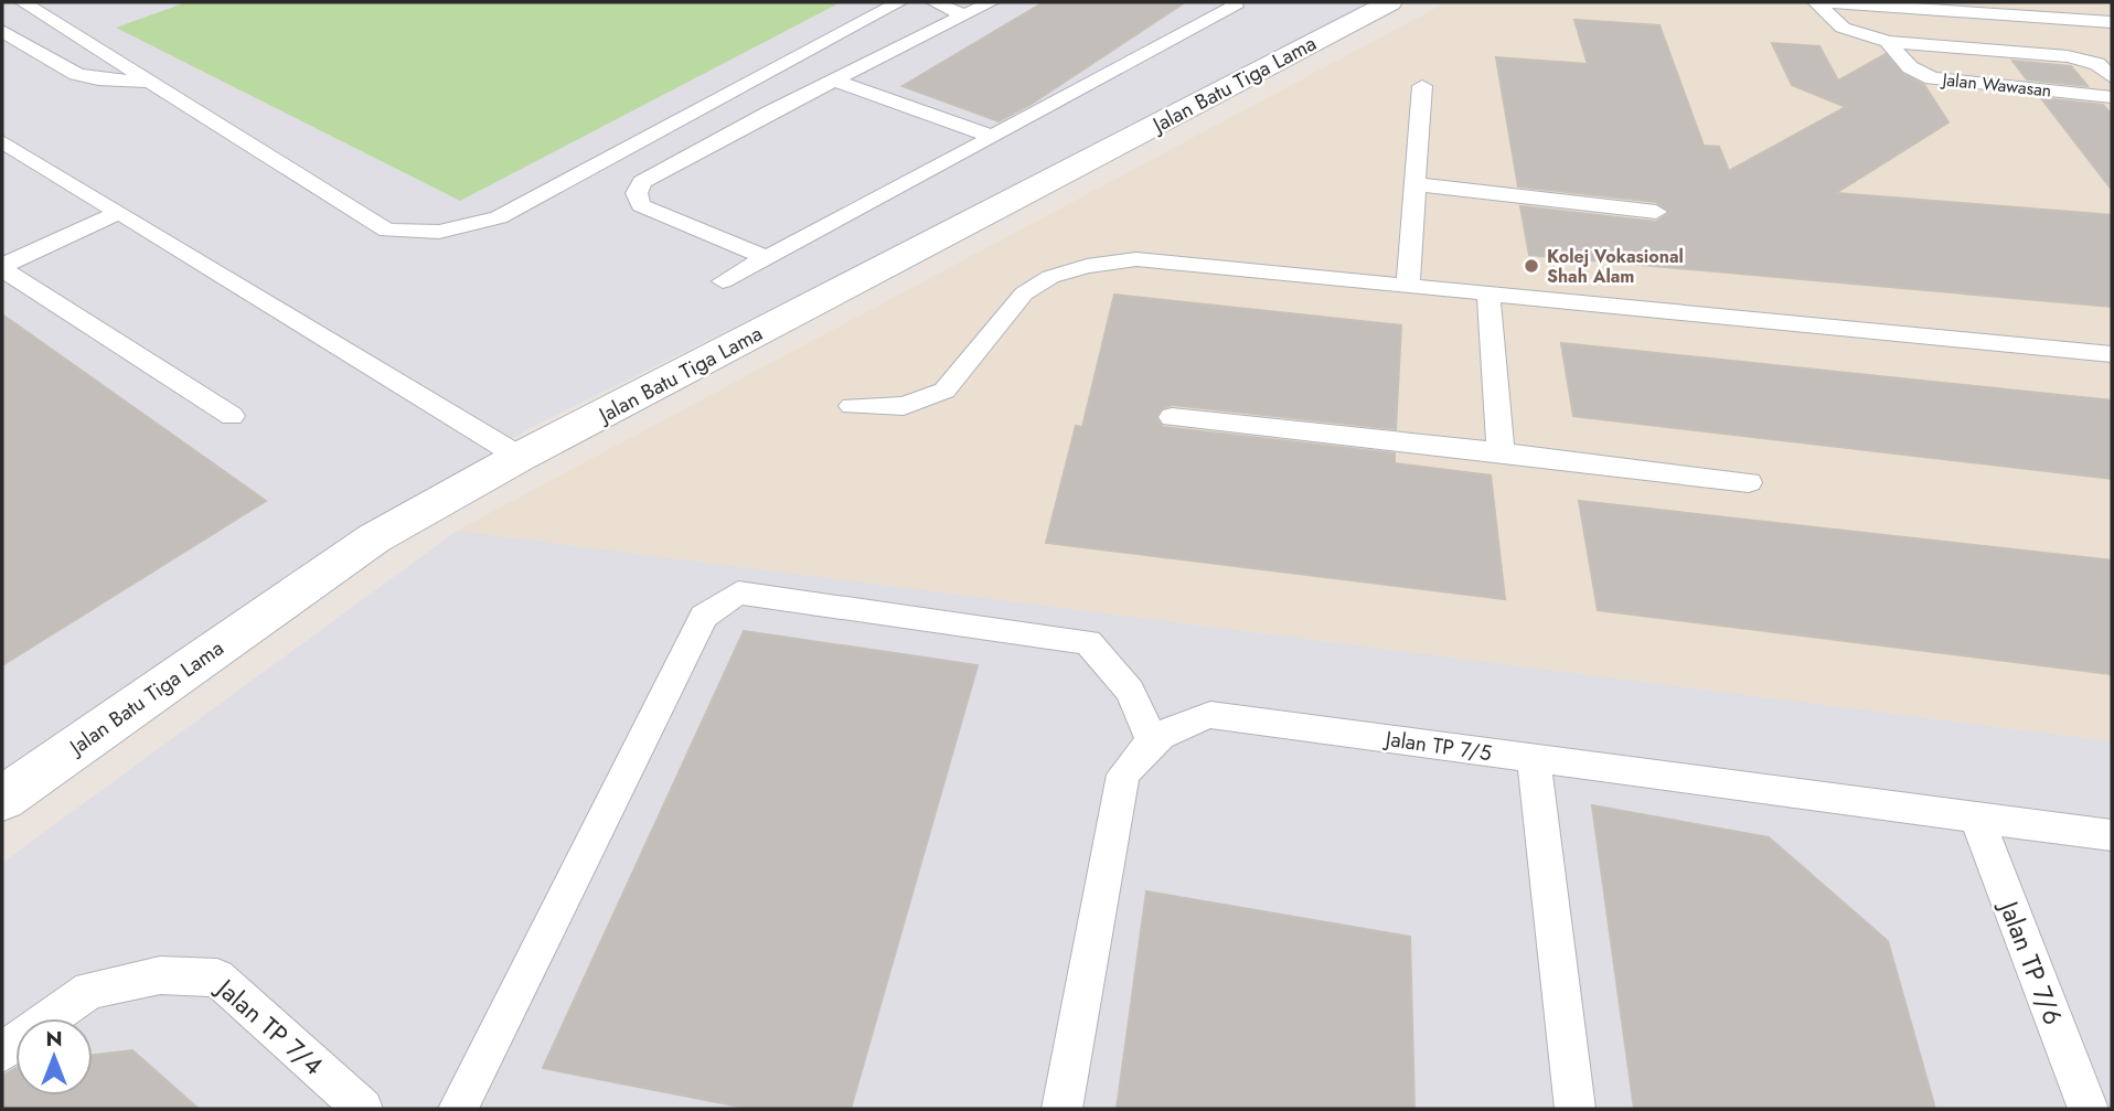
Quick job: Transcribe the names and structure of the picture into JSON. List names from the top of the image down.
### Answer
{
  "streets": {
    "main road": ["Jalan Batu Tiga Lama"],
    "lane": [
      "Jalan Wawasan",
      "Jalan TP 7/5",
      "Jalan TP 7/6",
      "Jalan TP 7/4"
    ]
  },
  "crossings": [
    ["Jalan TP 7/5", "Jalan TP 7/6"]
  ],
  "places": ["Kolej Vokasional Shah Alam"],
  "north": "top"
}
